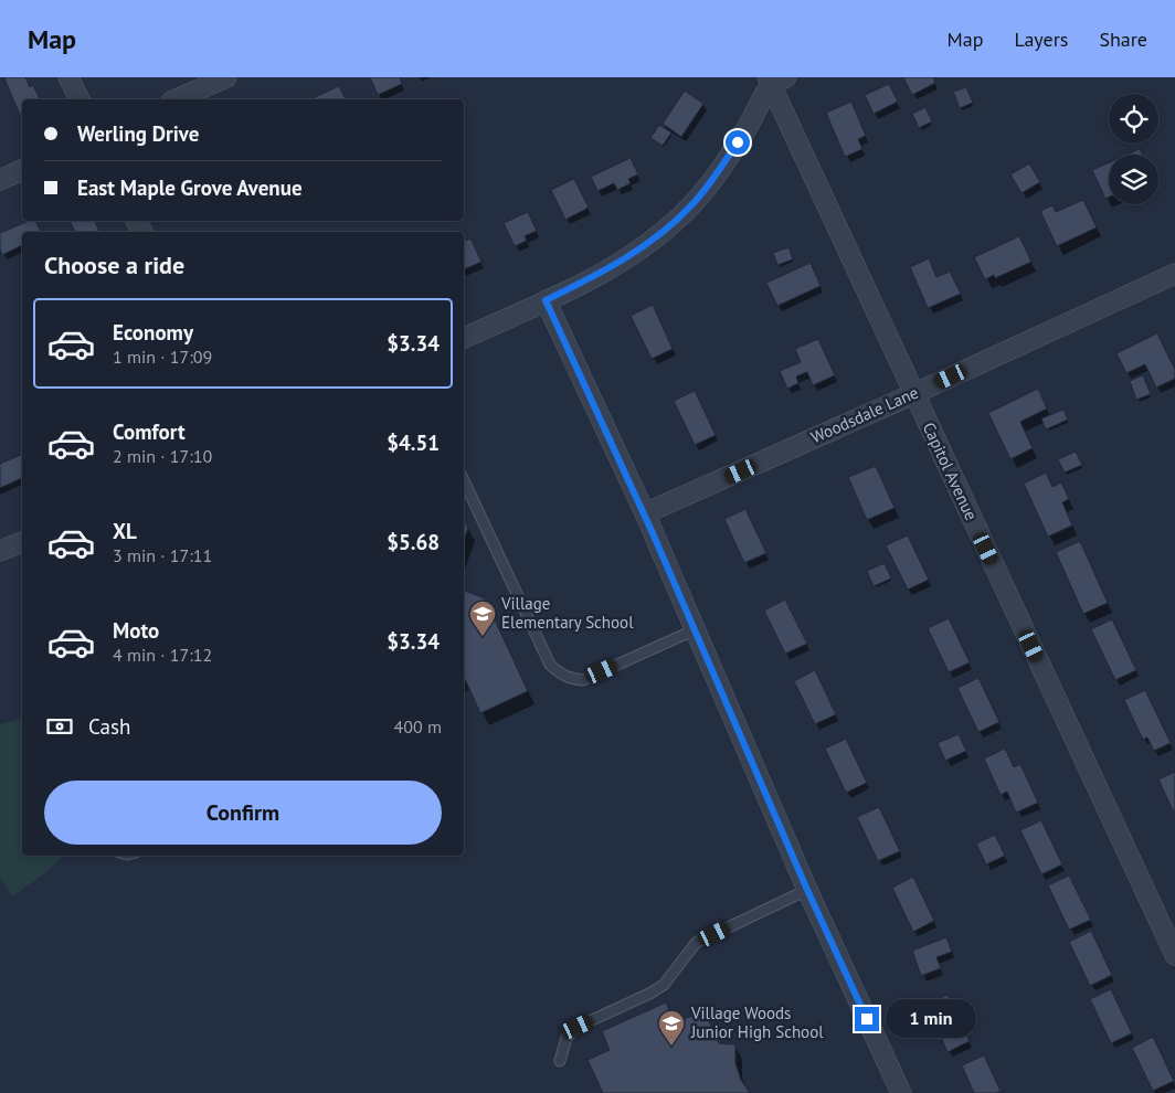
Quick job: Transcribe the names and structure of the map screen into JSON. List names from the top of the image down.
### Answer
{
  "streets": {
    "street": ["Woodsdale Lane", "Capitol Avenue"]
  },
  "crossings": [
    ["Woodsdale Lane", "Capitol Avenue"]
  ],
  "places": {
    "school or university": ["Village Elementary School", "Village Woods Junior High School"]
  },
  "page": {
    "header": "Map",
    "nav": ["Map", "Layers", "Share"],
    "banner": ["Werling Drive", "East Maple Grove Avenue"],
    "heading": "Choose a ride",
    "list": [
      {
        "name": "Economy",
        "note": "1 min · 17:09",
        "value": "$3.34"
      },
      {
        "name": "Comfort",
        "note": "2 min · 17:10",
        "value": "$4.51"
      },
      {
        "name": "XL",
        "note": "3 min · 17:11",
        "value": "$5.68"
      },
      {
        "name": "Moto",
        "note": "4 min · 17:12",
        "value": "$3.34"
      }
    ],
    "pay": ["Cash", "400 m"],
    "buttons": "Confirm",
    "bubble": "1 min"
  }
}
